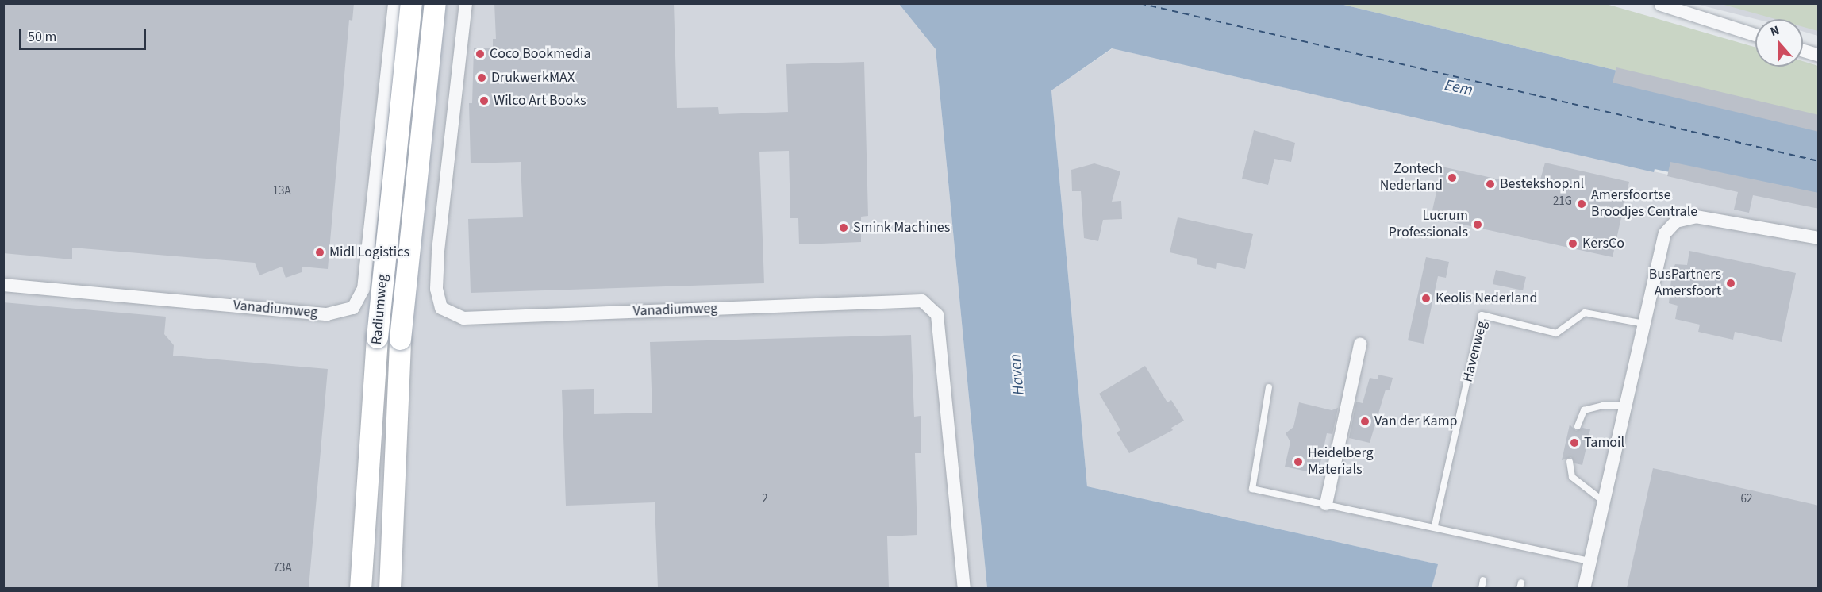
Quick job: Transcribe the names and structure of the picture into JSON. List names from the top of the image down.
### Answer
{
  "streets": {
    "main road": ["Radiumweg"],
    "street": ["Vanadiumweg"],
    "lane": ["Havenweg"]
  },
  "water": ["Eem", "Haven"],
  "places": [
    "Coco Bookmedia",
    "DrukwerkMAX",
    "Wilco Art Books",
    "Zontech Nederland",
    "Bestekshop.nl",
    "Amersfoortse Broodjes Centrale",
    "Lucrum Professionals",
    "Smink Machines",
    "KersCo",
    "Midl Logistics",
    "BusPartners Amersfoort",
    "Keolis Nederland",
    "Van der Kamp",
    "Tamoil",
    "Heidelberg Materials"
  ],
  "house_numbers": [
    "13A",
    "21G",
    "2",
    "62",
    "73A"
  ],
  "scale_bar": "50 m",
  "north": "top"
}
